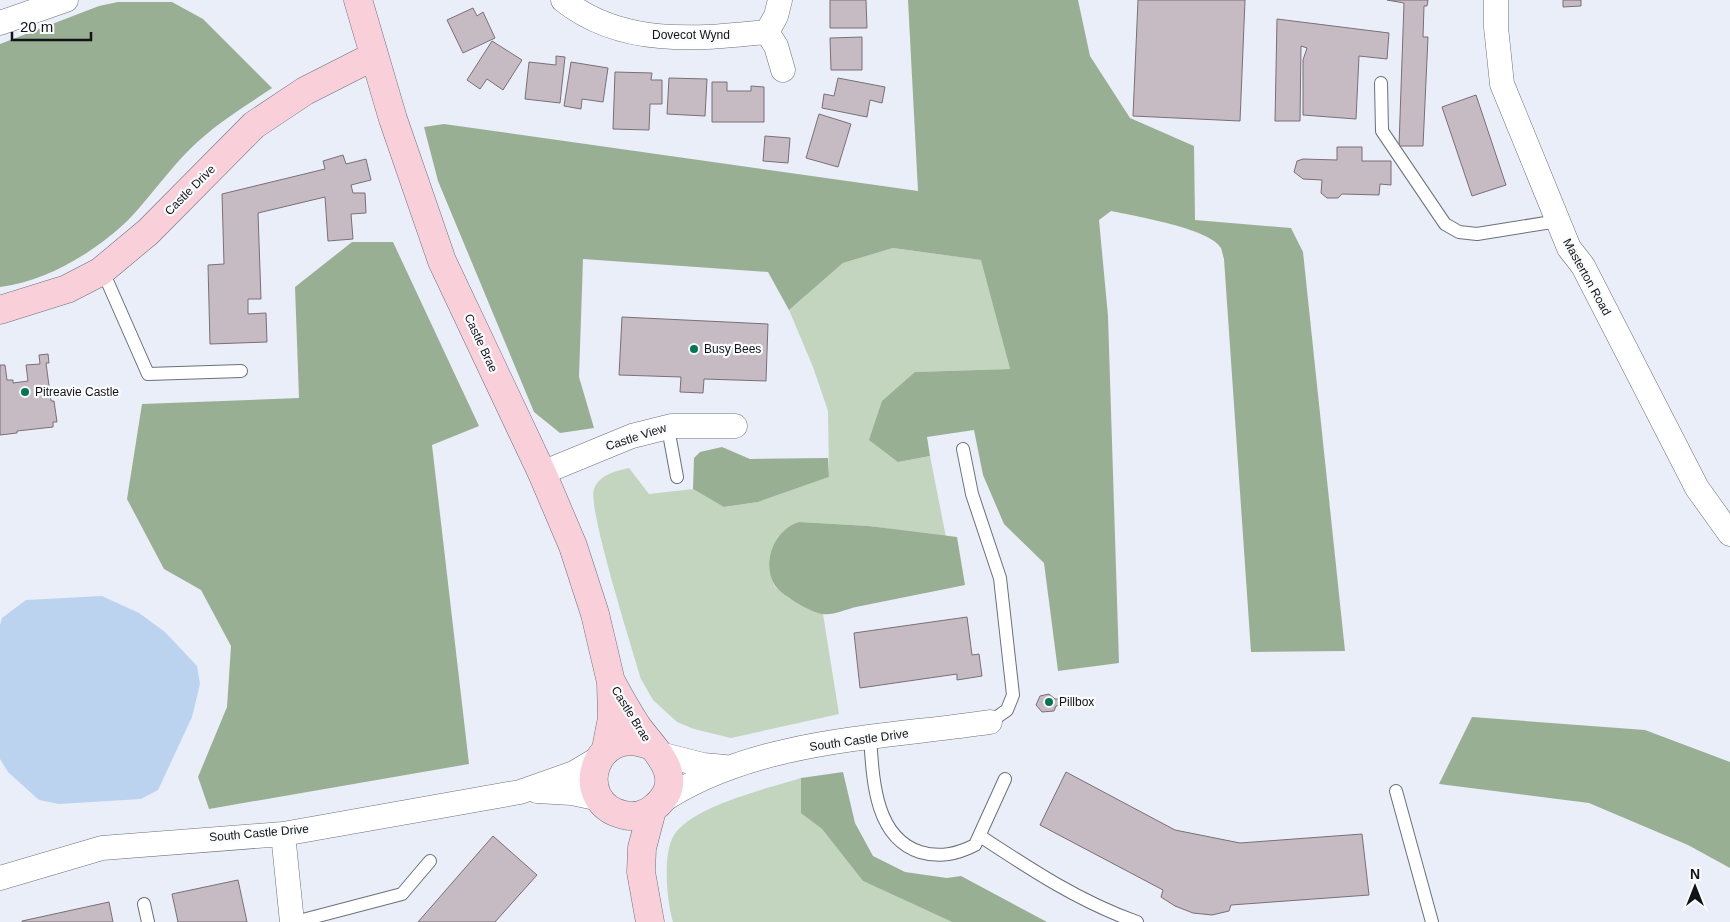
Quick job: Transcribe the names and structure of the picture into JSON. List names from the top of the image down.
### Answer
{
  "streets": {
    "street": [
      "Dovecot Wynd",
      "Castle Drive",
      "Masterton Road",
      "Castle Brae",
      "Castle View",
      "South Castle Drive"
    ]
  },
  "crossings": [
    ["Castle Drive", "Castle Brae"],
    ["Castle Brae", "Castle View"],
    ["Castle Brae", "South Castle Drive"]
  ],
  "places": ["Busy Bees", "Pitreavie Castle", "Pillbox"],
  "scale_bar": "20 m",
  "north": "top"
}
